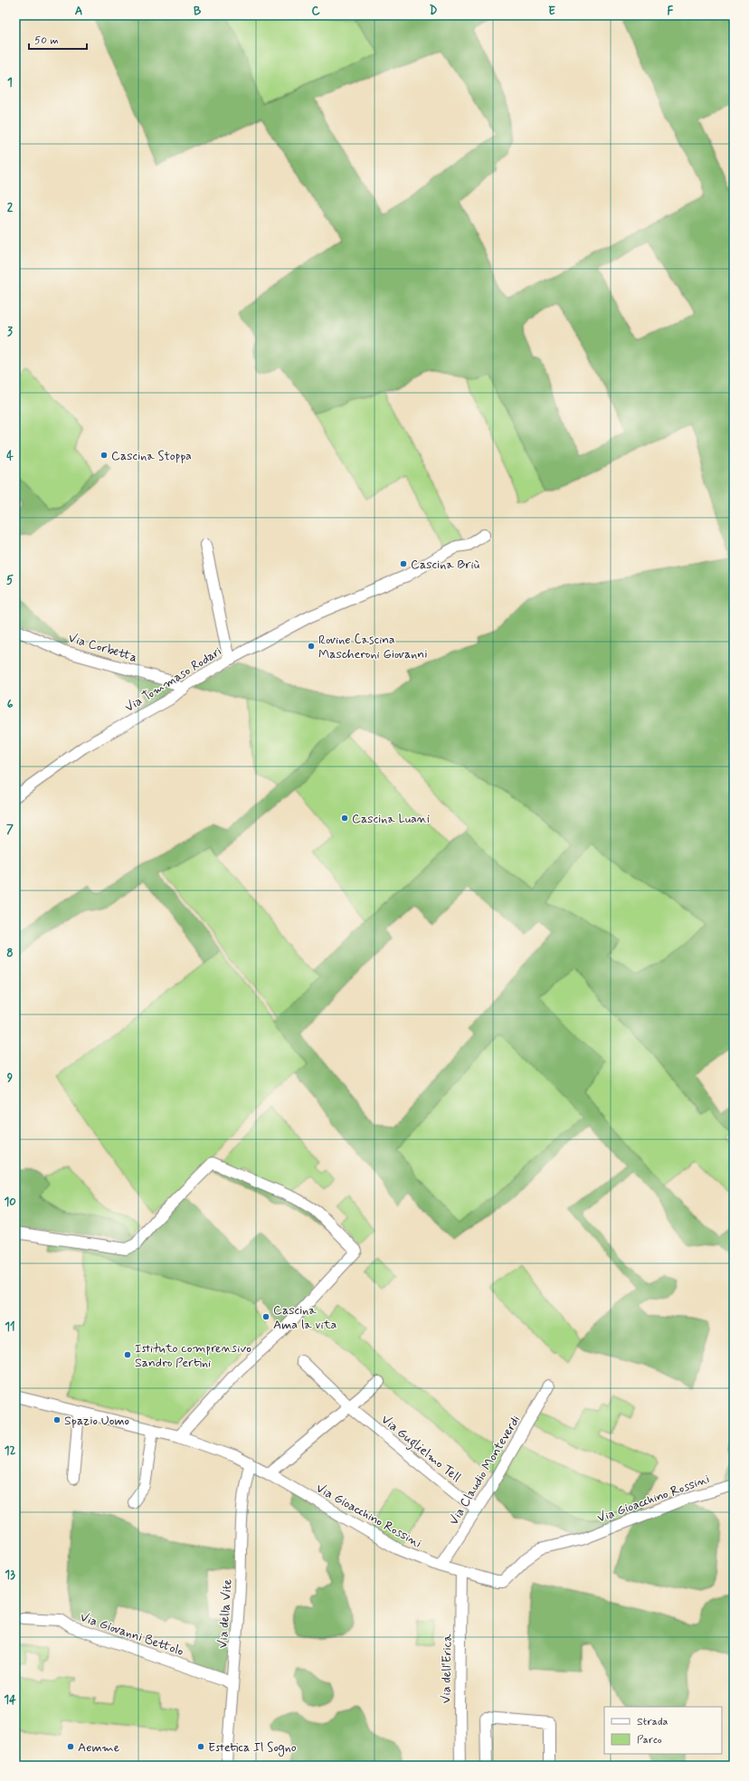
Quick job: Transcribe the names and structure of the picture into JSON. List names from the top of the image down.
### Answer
{
  "streets": {
    "street": [
      "Via Corbetta",
      "Via Tommaso Rodari",
      "Via Guglielmo Tell",
      "Via Claudio Monteverdi",
      "Via Gioacchino Rossini",
      "Via della Vite",
      "Via Giovanni Bettolo",
      "Via dell'Erica"
    ]
  },
  "crossings": [
    ["Via Corbetta", "Via Tommaso Rodari"],
    ["Via Guglielmo Tell", "Via Claudio Monteverdi"],
    ["Via Claudio Monteverdi", "Via Gioacchino Rossini"],
    ["Via Gioacchino Rossini", "Via della Vite"],
    ["Via Gioacchino Rossini", "Via dell'Erica"],
    ["Via della Vite", "Via Giovanni Bettolo"]
  ],
  "places": [
    "Cascina Stoppa",
    "Cascina Briù",
    "Rovine Cascina Mascheroni Giovanni",
    "Cascina Luani",
    "Cascina Ama la vita",
    "Istituto comprensivo Sandro Pertini",
    "Spazio Uomo",
    "Aemme",
    "Estetica Il Sogno"
  ],
  "legend": ["Strada", "Parco"],
  "scale_bar": "50 m",
  "grid": {
    "columns": [
      "A",
      "B",
      "C",
      "D",
      "E",
      "F"
    ],
    "rows": [
      "1",
      "2",
      "3",
      "4",
      "5",
      "6",
      "7",
      "8",
      "9",
      "10",
      "11",
      "12",
      "13",
      "14"
    ]
  }
}
